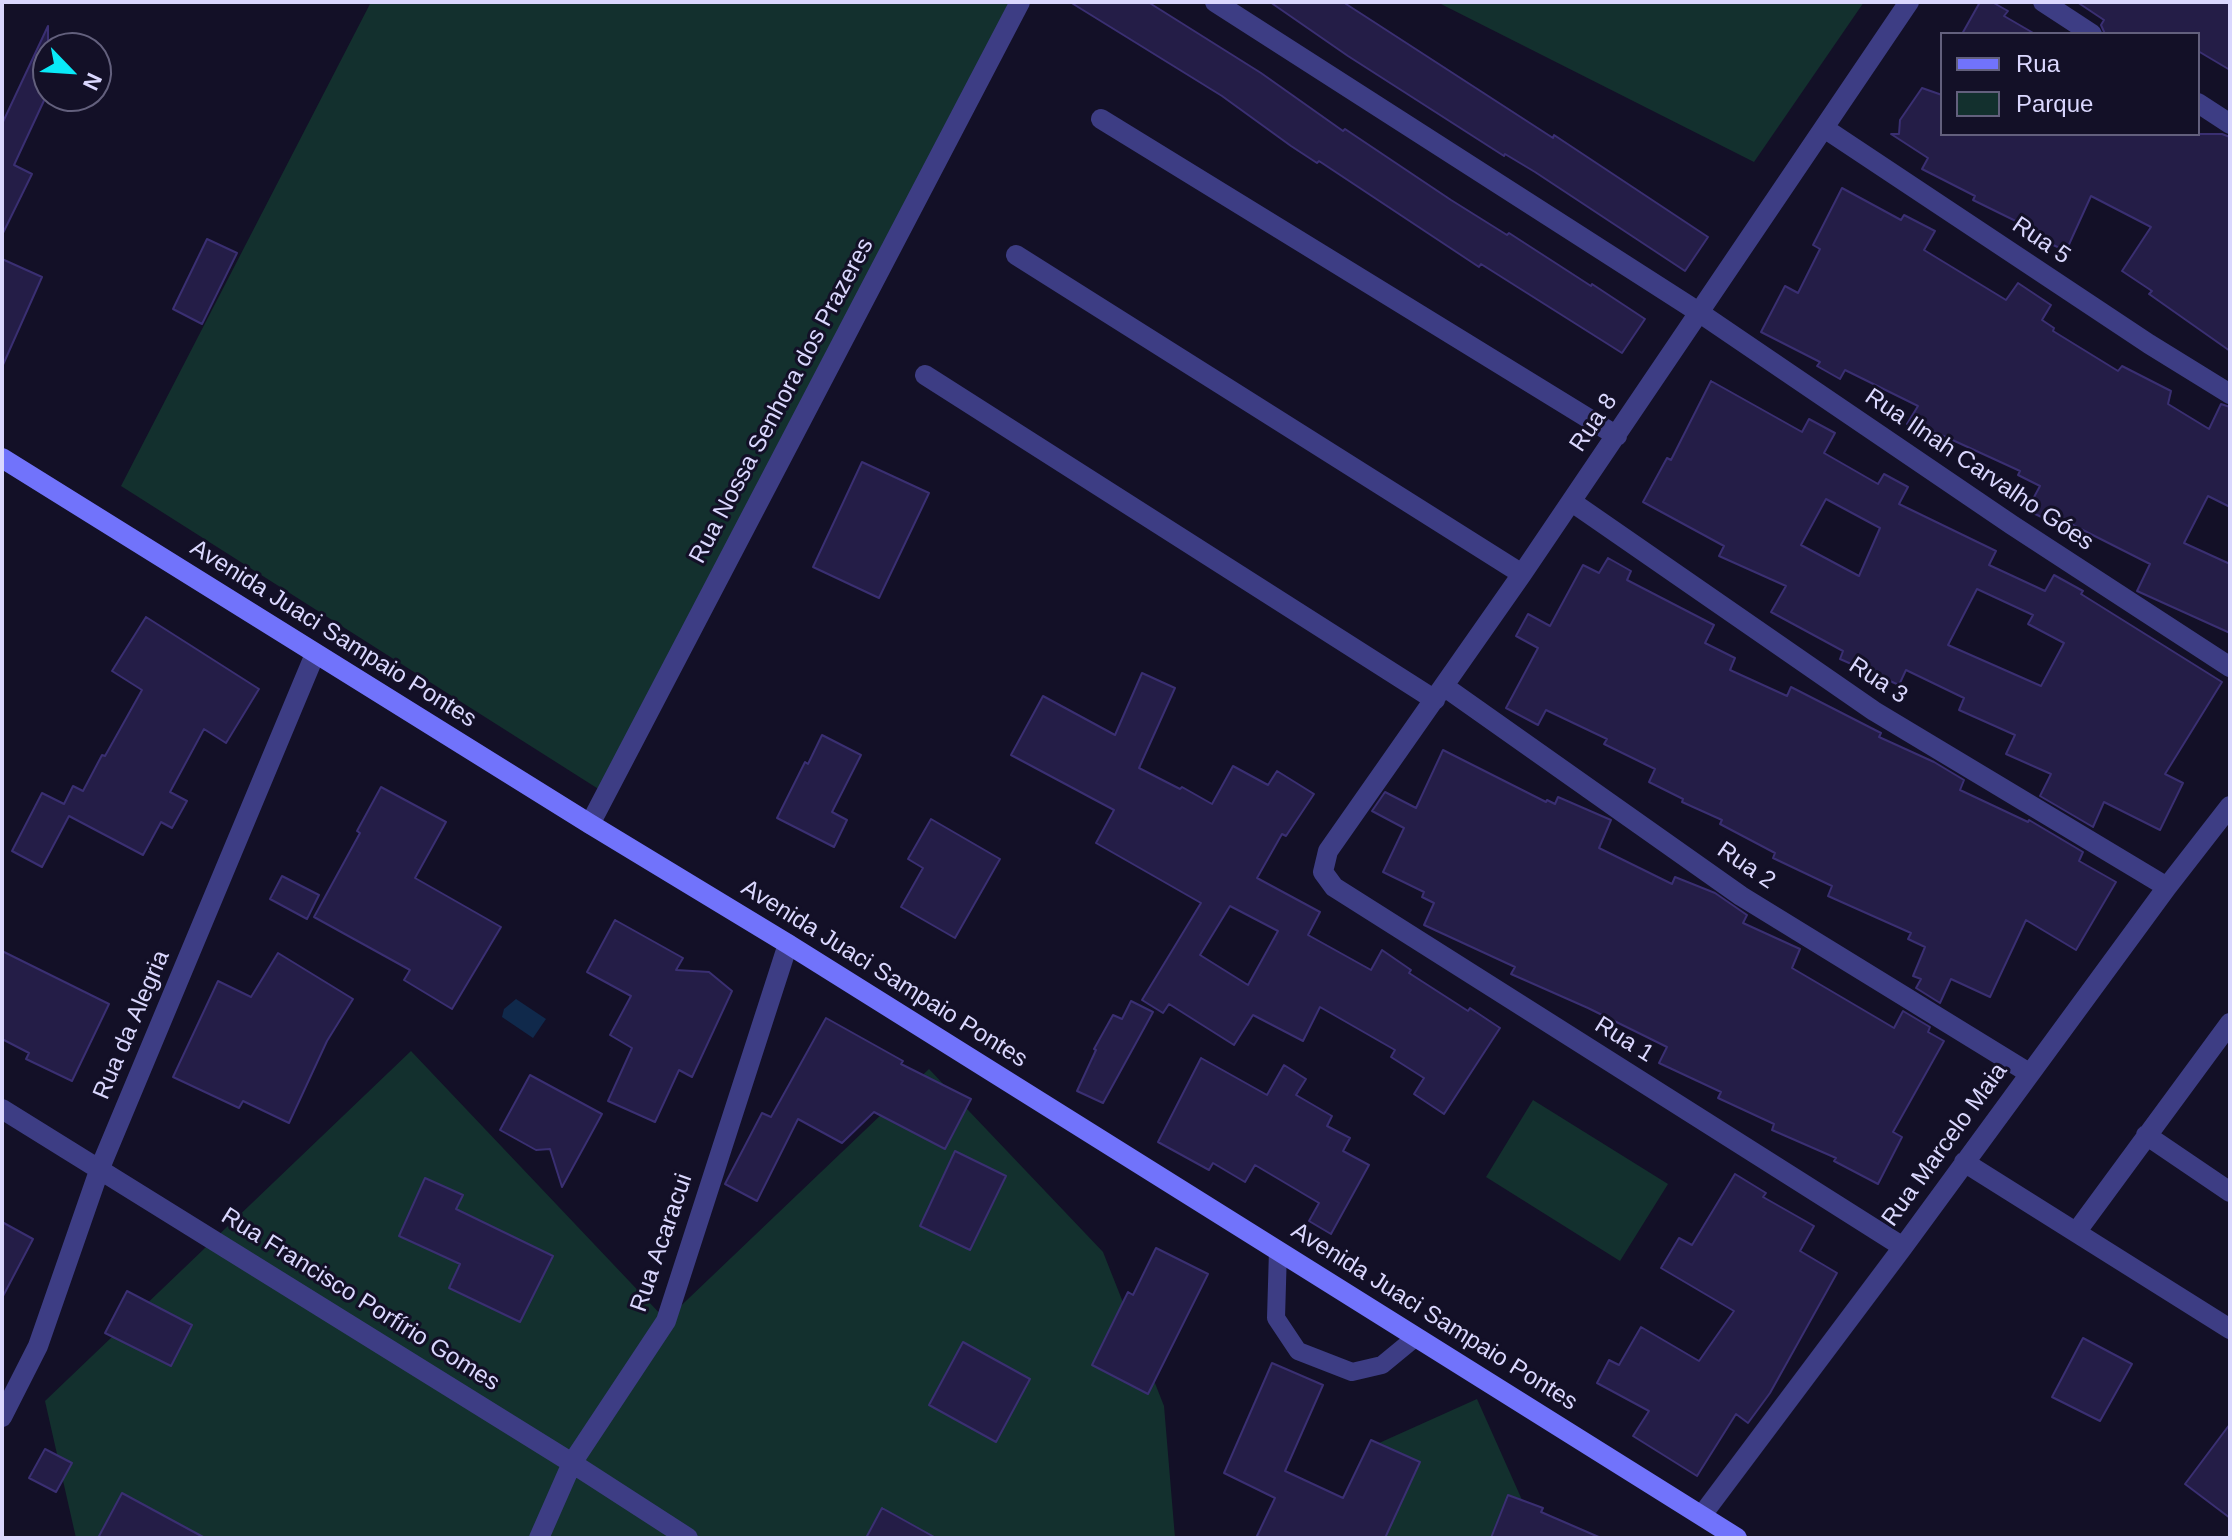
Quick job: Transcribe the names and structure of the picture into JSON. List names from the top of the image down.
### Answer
{
  "streets": {
    "main road": ["Avenida Juaci Sampaio Pontes"],
    "street": [
      "Rua 5",
      "Rua Nossa Senhora dos Prazeres",
      "Rua 8",
      "Rua Ilnah Carvalho Góes",
      "Rua 3",
      "Rua 2",
      "Rua da Alegria",
      "Rua 1",
      "Rua Marcelo Maia",
      "Rua Acaracui",
      "Rua Francisco Porfírio Gomes"
    ]
  },
  "crossings": [
    ["Rua 5", "Rua 8"],
    ["Rua Nossa Senhora dos Prazeres", "Avenida Juaci Sampaio Pontes"],
    ["Rua 8", "Rua Ilnah Carvalho Góes"],
    ["Rua 8", "Rua 3"],
    ["Rua 8", "Rua 2"],
    ["Rua 8", "Rua 1"],
    ["Avenida Juaci Sampaio Pontes", "Rua da Alegria"],
    ["Avenida Juaci Sampaio Pontes", "Rua Marcelo Maia"],
    ["Avenida Juaci Sampaio Pontes", "Rua Acaracui"],
    ["Rua 3", "Rua Marcelo Maia"],
    ["Rua 2", "Rua Marcelo Maia"],
    ["Rua da Alegria", "Rua Francisco Porfírio Gomes"],
    ["Rua 1", "Rua Marcelo Maia"],
    ["Rua Acaracui", "Rua Francisco Porfírio Gomes"]
  ],
  "legend": ["Rua", "Parque"],
  "north": "bottom right"
}
